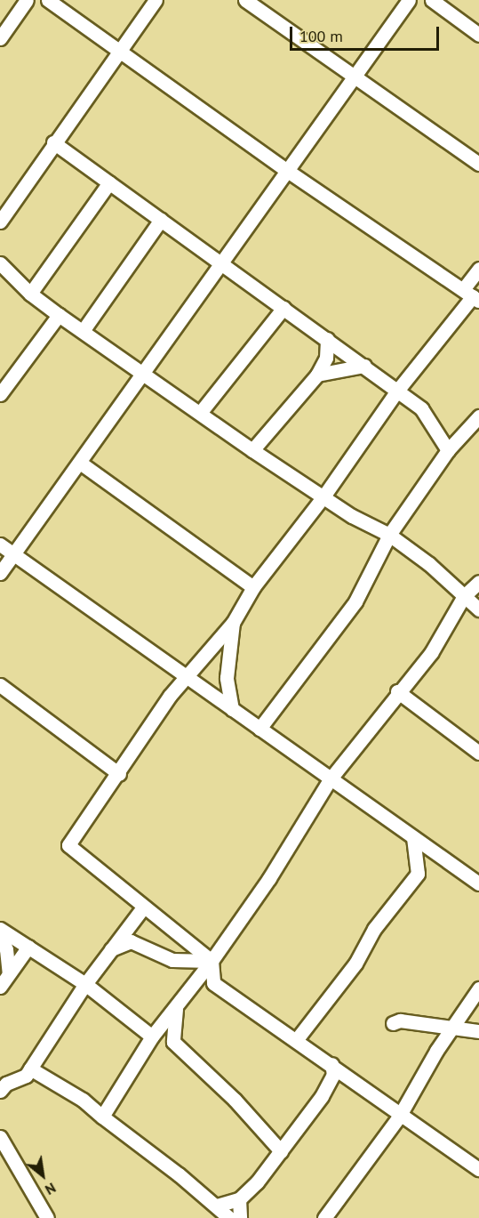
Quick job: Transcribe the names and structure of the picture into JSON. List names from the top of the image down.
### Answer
{
  "scale_bar": "100 m",
  "north": "bottom right"
}
